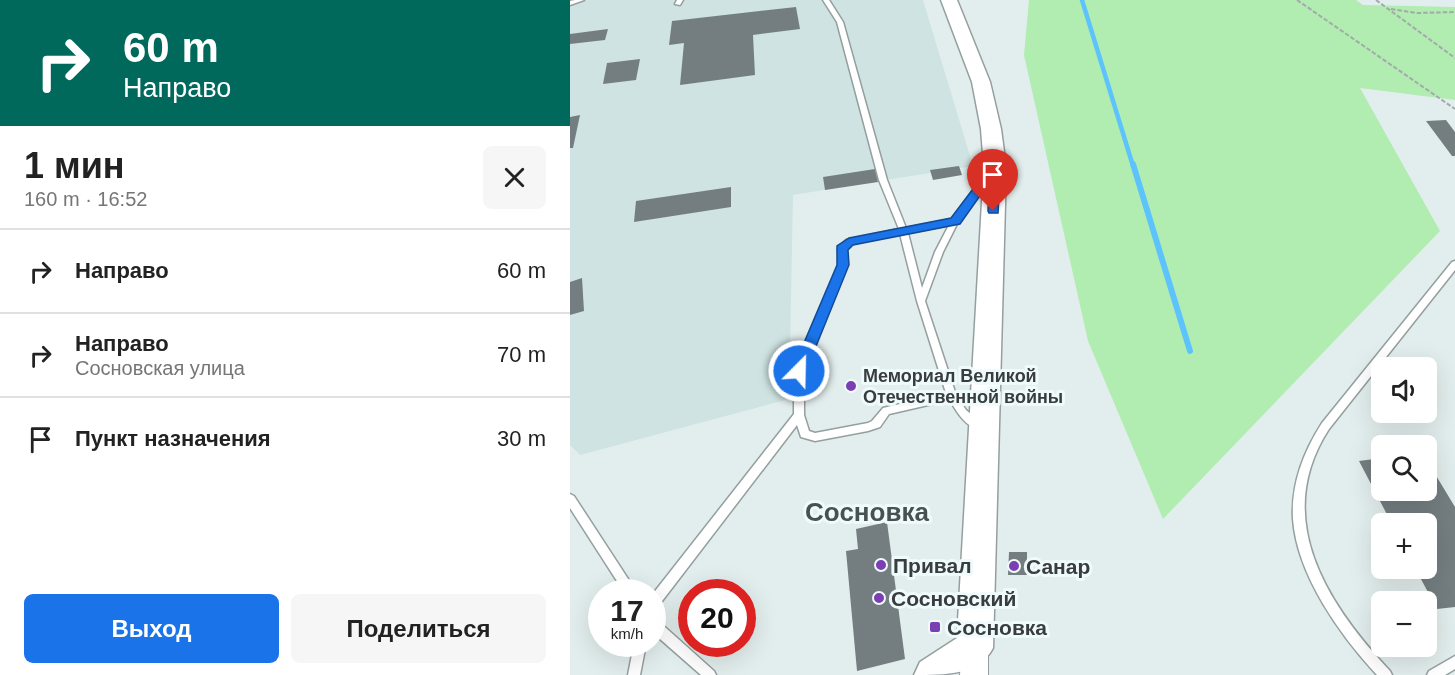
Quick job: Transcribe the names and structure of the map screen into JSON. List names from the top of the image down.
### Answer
{
  "districts": ["Сосновка"],
  "places": {
    "other": [
      "Мемориал Великой Отечественной войны",
      "Привал",
      "Санар",
      "Сосновский"
    ],
    "transit": ["Сосновка"]
  },
  "page": {
    "turn": ["60 m", "Направо"],
    "heading": ["1 мин", "160 m · 16:52"],
    "list": [
      {
        "name": "Направо",
        "value": "60 m"
      },
      {
        "name": "Направо",
        "note": "Сосновская улица",
        "value": "70 m"
      },
      {
        "name": "Пункт назначения",
        "value": "30 m"
      }
    ],
    "map_buttons": ["+", "−"],
    "speed": "17 km/h",
    "limit": "20",
    "buttons": ["Выход", "Поделиться"]
  }
}
